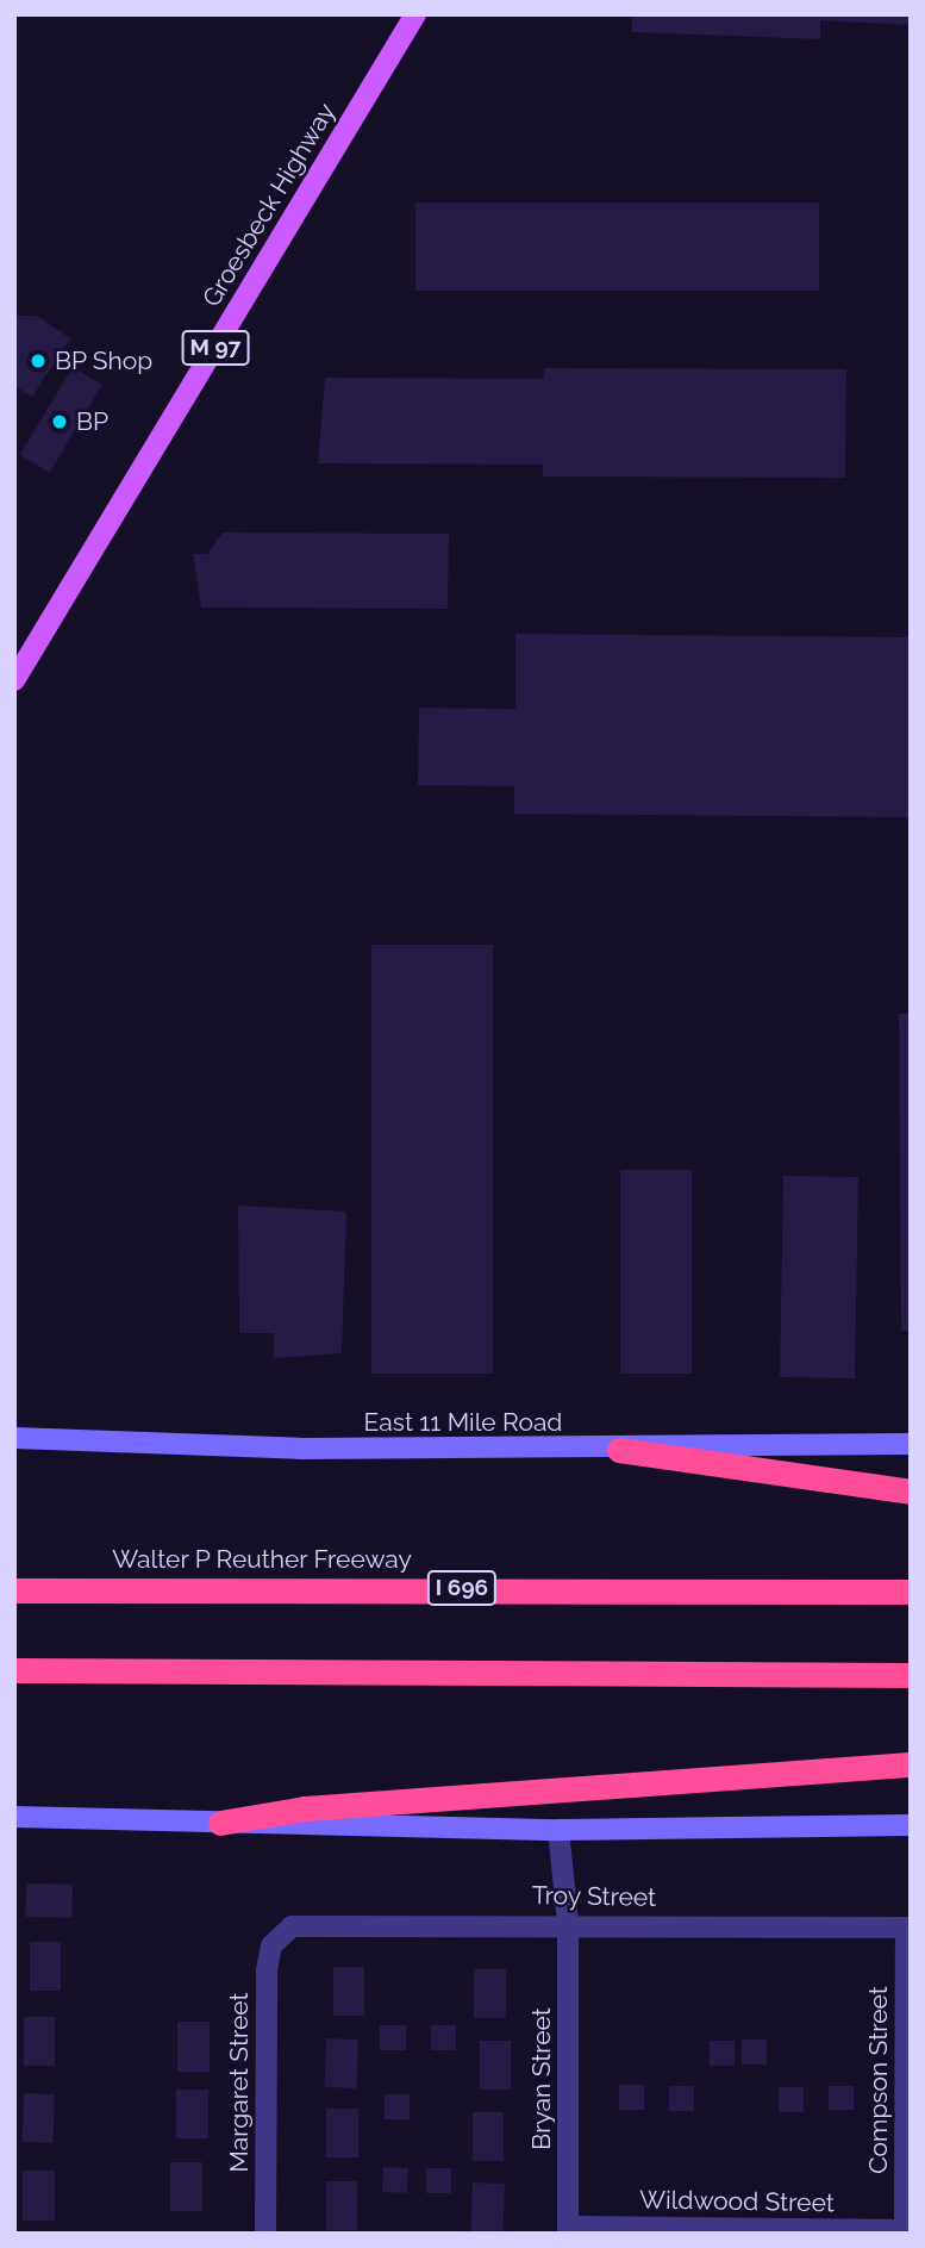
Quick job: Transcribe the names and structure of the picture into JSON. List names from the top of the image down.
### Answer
{
  "streets": {
    "highway": ["Walter P Reuther Freeway", "I 696"],
    "main road": ["Groesbeck Highway", "M 97", "East 11 Mile Road"],
    "street": [
      "Troy Street",
      "Bryan Street",
      "Compson Street",
      "Margaret Street",
      "Wildwood Street"
    ]
  },
  "crossings": [
    ["Troy Street", "Bryan Street"],
    ["Troy Street", "Compson Street"],
    ["Troy Street", "Margaret Street"],
    ["Bryan Street", "Wildwood Street"],
    ["Compson Street", "Wildwood Street"]
  ],
  "places": ["BP Shop", "BP"]
}
